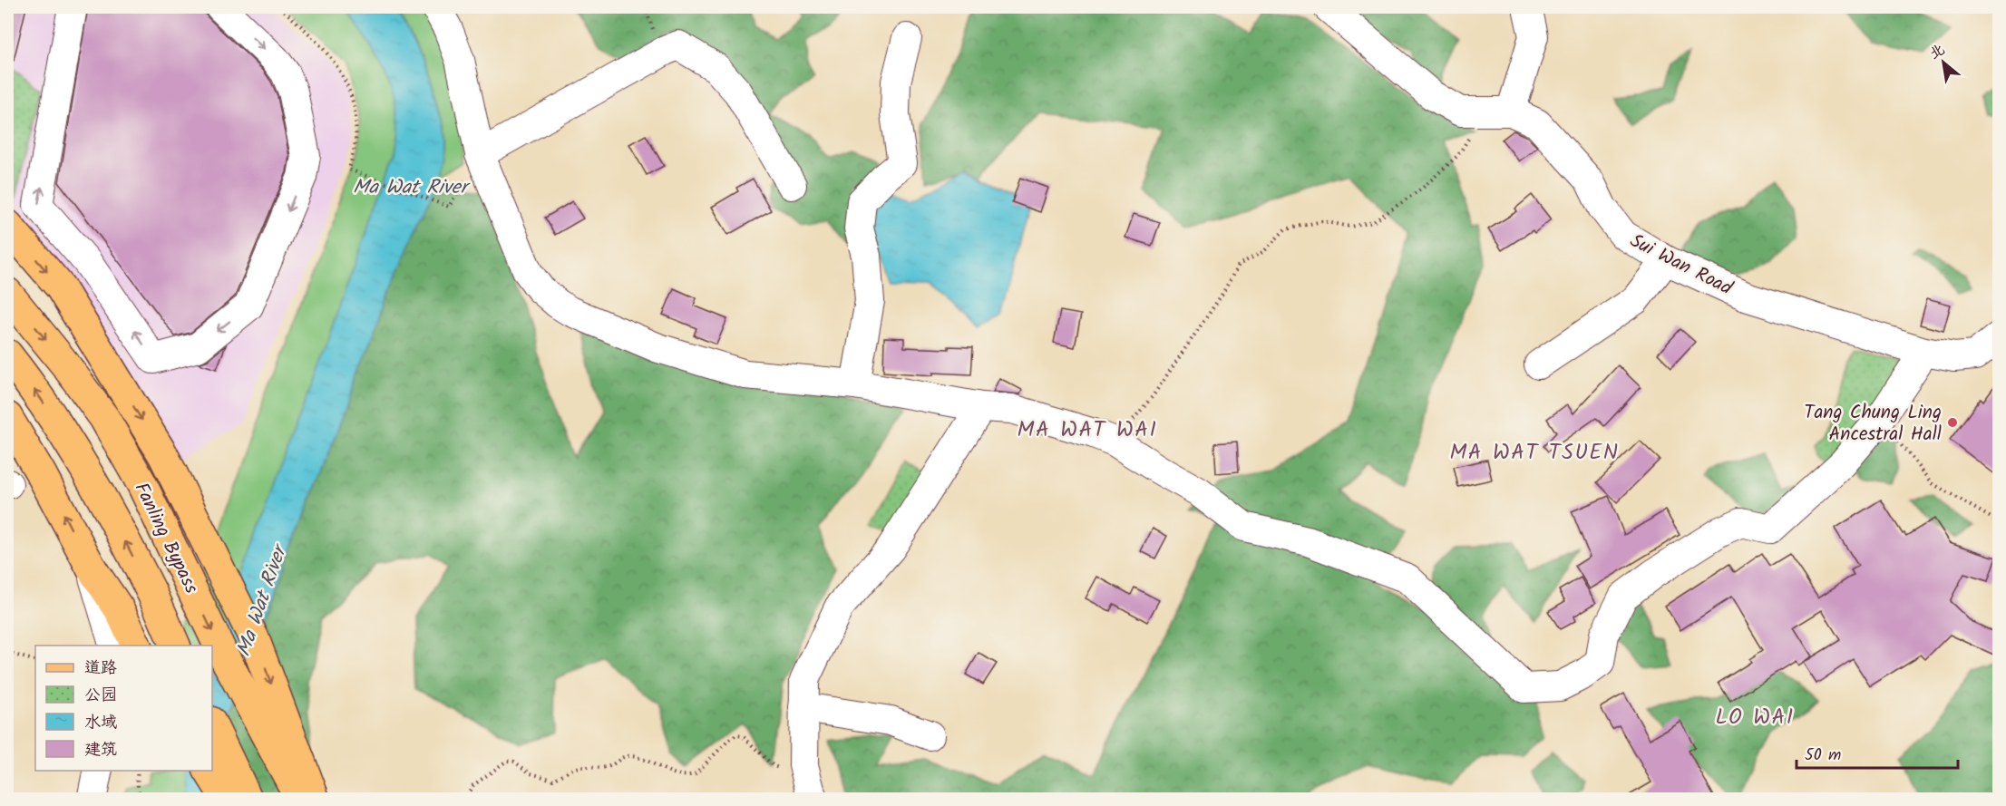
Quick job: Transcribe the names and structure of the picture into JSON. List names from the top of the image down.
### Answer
{
  "streets": {
    "main road": ["Fanling Bypass"],
    "street": ["Sui Wan Road"]
  },
  "districts": ["MA WAT WAI", "MA WAT TSUEN", "LO WAI"],
  "water": ["Ma Wat River"],
  "places": ["Tang Chung Ling Ancestral Hall"],
  "legend": [
    "道路",
    "公园",
    "水域",
    "建筑"
  ],
  "scale_bar": "50 m",
  "north": "top left"
}
